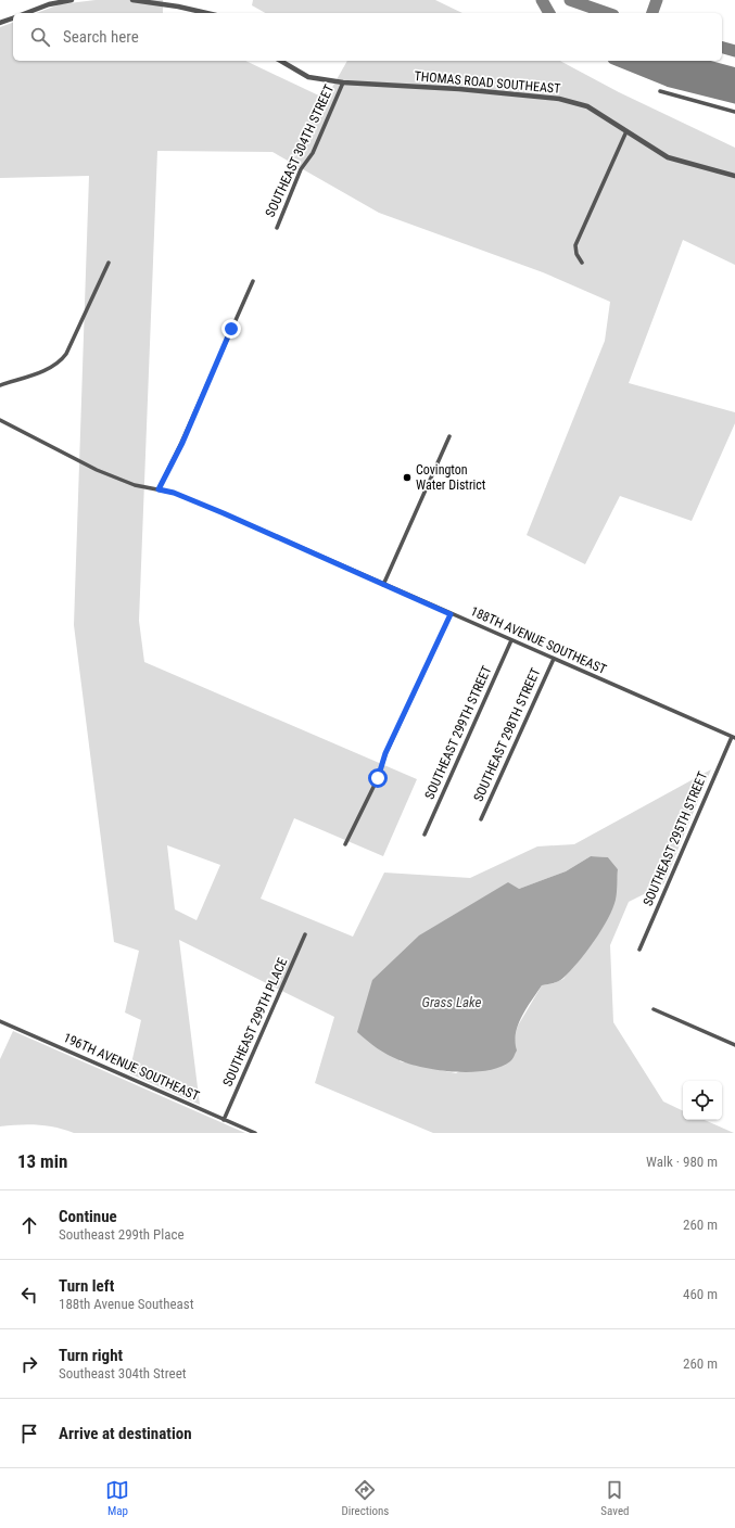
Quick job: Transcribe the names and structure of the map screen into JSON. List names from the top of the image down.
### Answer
{
  "streets": {
    "street": [
      "THOMAS ROAD SOUTHEAST",
      "SOUTHEAST 304TH STREET",
      "188TH AVENUE SOUTHEAST",
      "SOUTHEAST 299TH STREET",
      "SOUTHEAST 298TH STREET",
      "SOUTHEAST 295TH STREET",
      "SOUTHEAST 299TH PLACE",
      "196TH AVENUE SOUTHEAST"
    ]
  },
  "crossings": [
    ["THOMAS ROAD SOUTHEAST", "SOUTHEAST 304TH STREET"],
    ["188TH AVENUE SOUTHEAST", "SOUTHEAST 299TH STREET"],
    ["188TH AVENUE SOUTHEAST", "SOUTHEAST 298TH STREET"],
    ["188TH AVENUE SOUTHEAST", "SOUTHEAST 295TH STREET"],
    ["SOUTHEAST 299TH PLACE", "196TH AVENUE SOUTHEAST"]
  ],
  "water": ["Grass Lake"],
  "places": ["Covington Water District"],
  "page": {
    "search": "Search here",
    "heading": ["13 min", "Walk · 980 m"],
    "list": [
      ["Continue", "Southeast 299th Place", "260 m"],
      ["Turn left", "188th Avenue Southeast", "460 m"],
      ["Turn right", "Southeast 304th Street", "260 m"],
      "Arrive at destination"
    ],
    "nav": ["Map", "Directions", "Saved"]
  }
}
